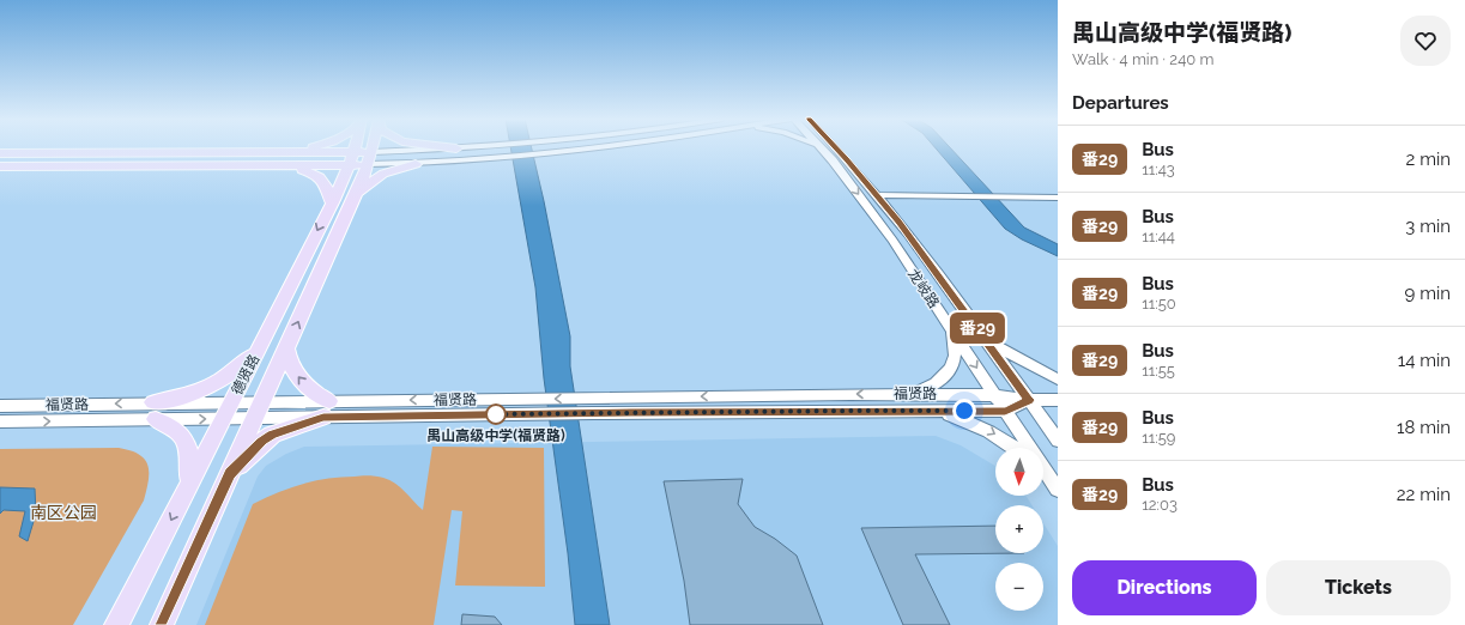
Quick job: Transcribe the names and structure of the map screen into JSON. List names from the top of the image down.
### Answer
{
  "streets": {
    "main road": ["德贤路"],
    "street": ["龙岐路", "福贤路"]
  },
  "crossings": [
    ["龙岐路", "福贤路"],
    ["德贤路", "福贤路"]
  ],
  "parks": ["南区公园"],
  "places": ["禺山高级中学(福贤路)"],
  "lines": ["bus line 番29"],
  "north": "bottom",
  "page": {
    "on_map": "番29",
    "heading": [
      ["禺山高级中学(福贤路)", "Walk · 4 min · 240 m"],
      "Departures"
    ],
    "list": [
      {
        "mark": "番29",
        "name": "Bus",
        "note": "11:43",
        "value": "2 min"
      },
      {
        "mark": "番29",
        "name": "Bus",
        "note": "11:44",
        "value": "3 min"
      },
      {
        "mark": "番29",
        "name": "Bus",
        "note": "11:50",
        "value": "9 min"
      },
      {
        "mark": "番29",
        "name": "Bus",
        "note": "11:55",
        "value": "14 min"
      },
      {
        "mark": "番29",
        "name": "Bus",
        "note": "11:59",
        "value": "18 min"
      },
      {
        "mark": "番29",
        "name": "Bus",
        "note": "12:03",
        "value": "22 min"
      }
    ],
    "map_buttons": ["+", "−"],
    "buttons": ["Directions", "Tickets"]
  }
}
